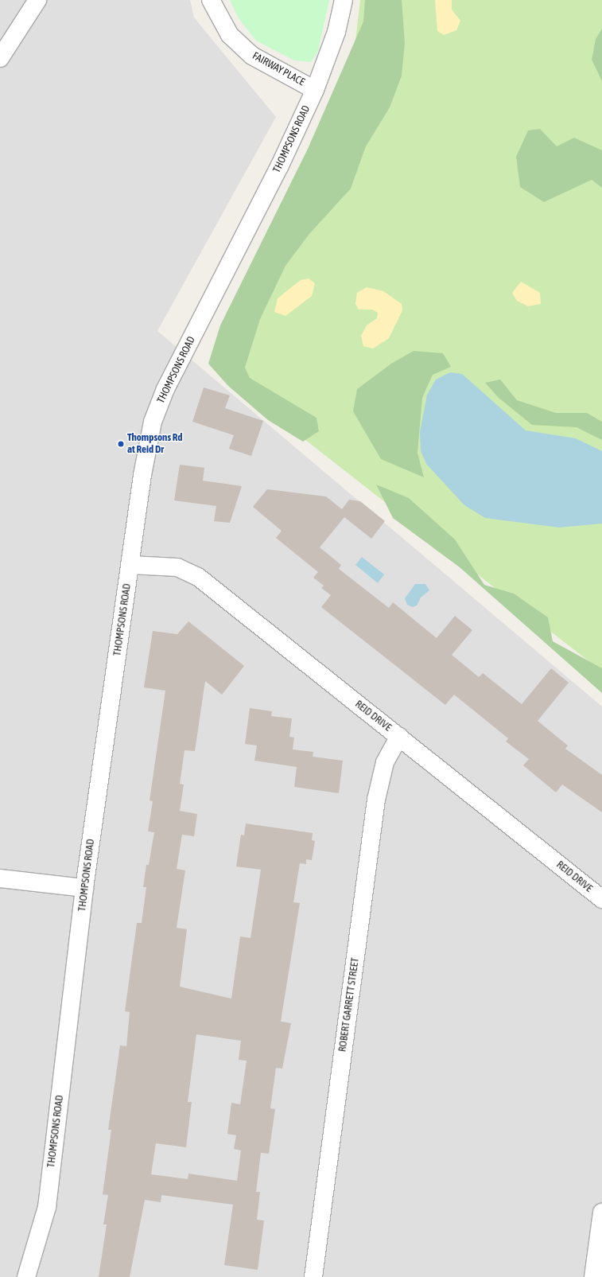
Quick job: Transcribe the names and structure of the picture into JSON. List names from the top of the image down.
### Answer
{
  "streets": {
    "street": [
      "FAIRWAY PLACE",
      "THOMPSONS ROAD",
      "REID DRIVE",
      "ROBERT GARRETT STREET"
    ]
  },
  "crossings": [
    ["FAIRWAY PLACE", "THOMPSONS ROAD"],
    ["THOMPSONS ROAD", "REID DRIVE"],
    ["REID DRIVE", "ROBERT GARRETT STREET"]
  ],
  "places": ["Thompsons Rd at Reid Dr"]
}
